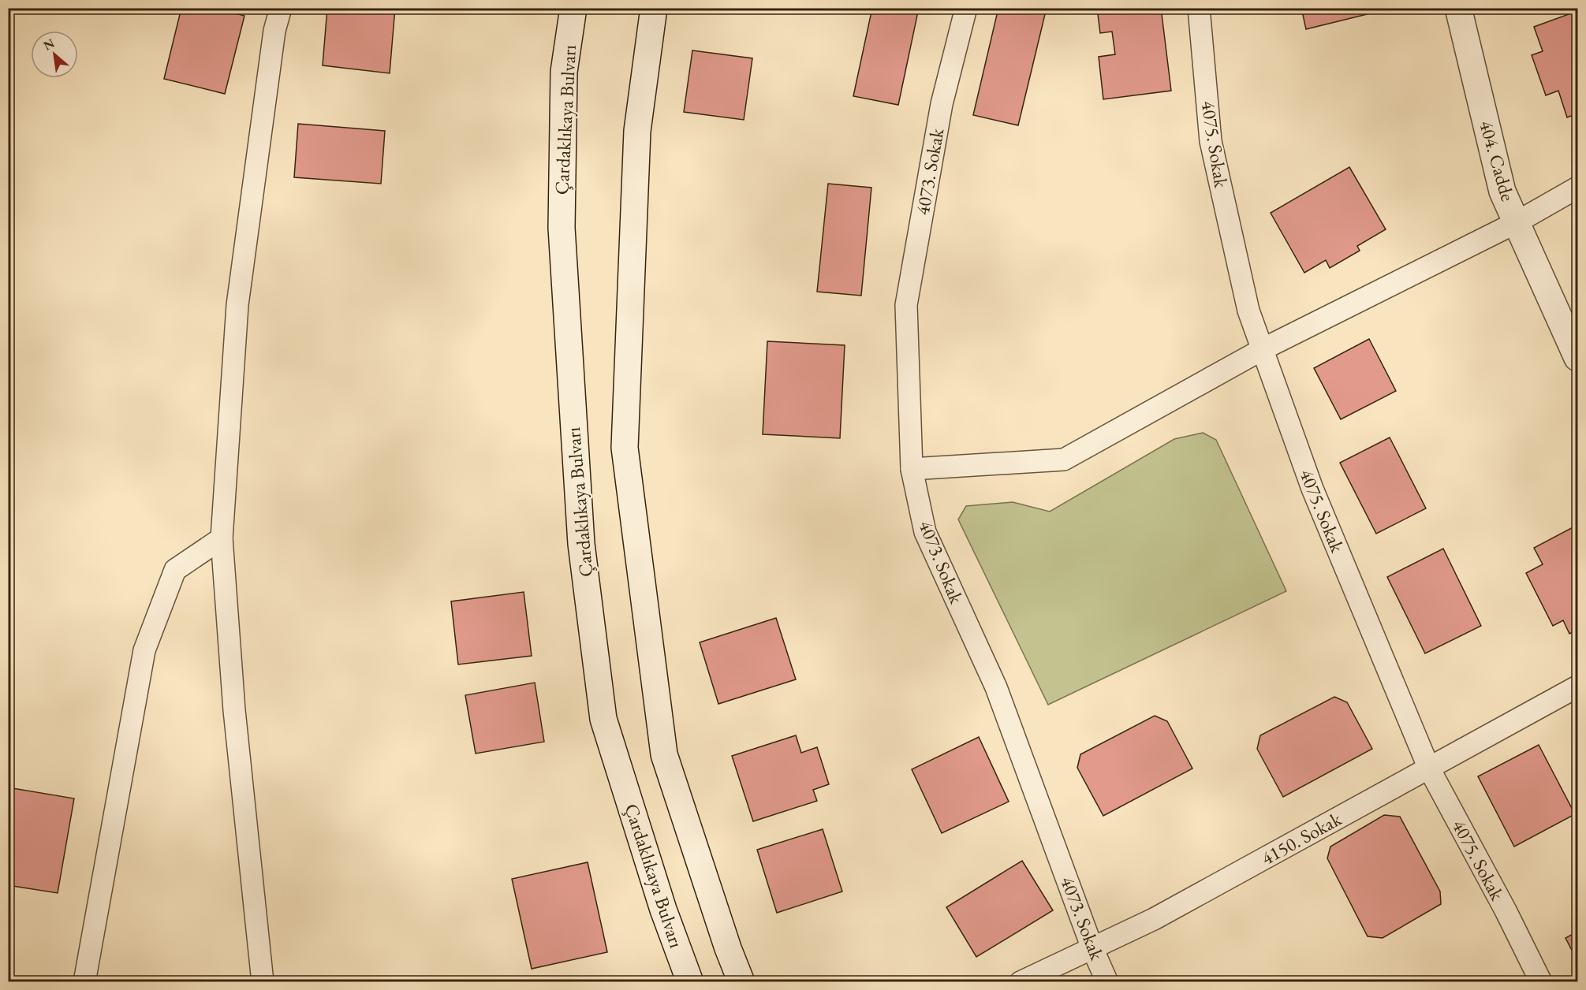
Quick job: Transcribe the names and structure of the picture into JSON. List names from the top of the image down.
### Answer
{
  "streets": {
    "main road": ["Çardaklıkaya Bulvarı", "404. Cadde"],
    "street": ["4075. Sokak", "4073. Sokak", "4150. Sokak"]
  },
  "crossings": [
    ["4075. Sokak", "4150. Sokak"],
    ["4073. Sokak", "4150. Sokak"]
  ],
  "north": "top left"
}
